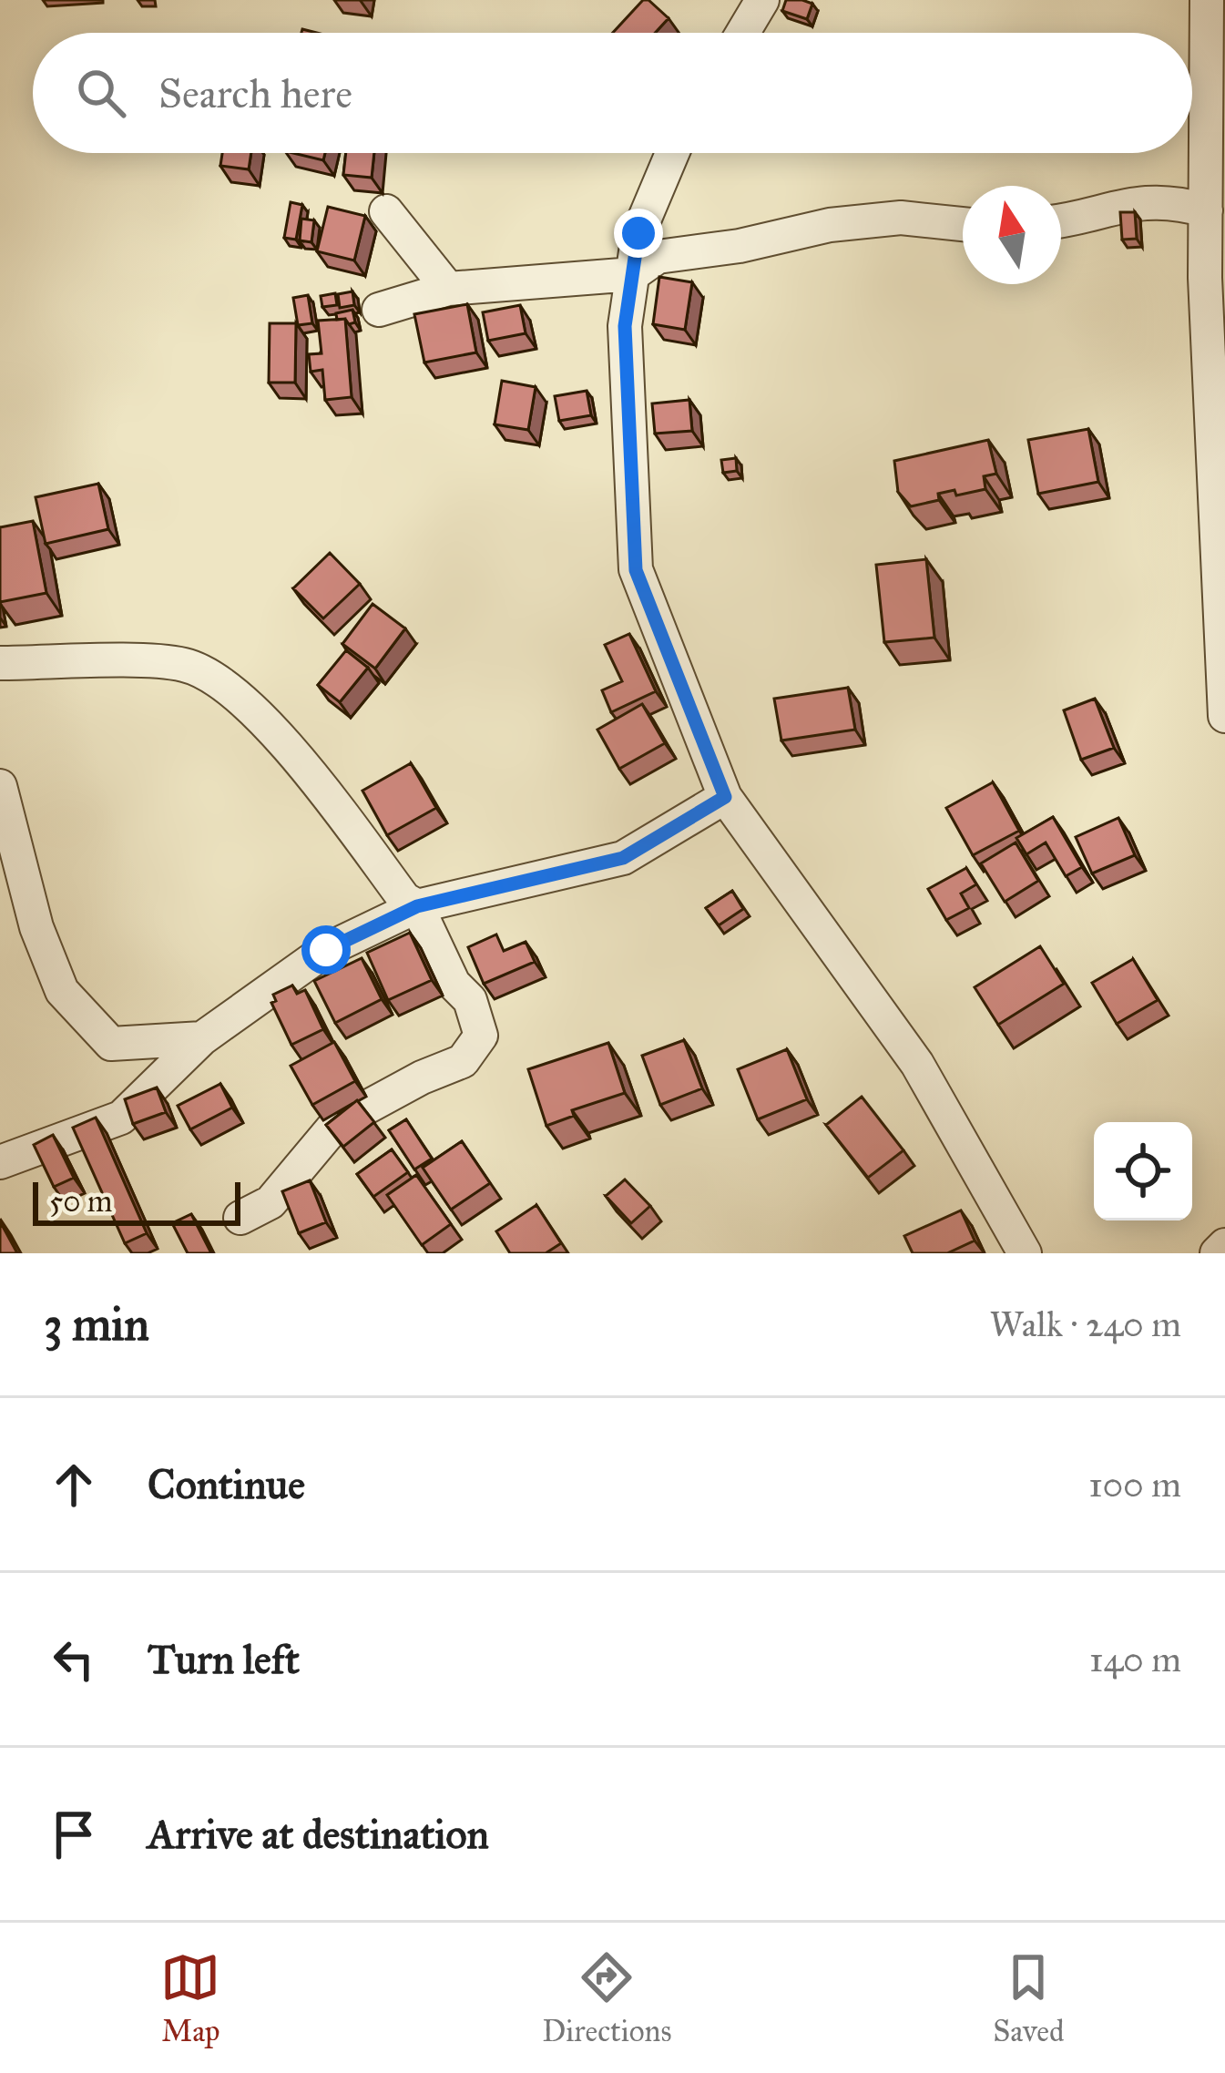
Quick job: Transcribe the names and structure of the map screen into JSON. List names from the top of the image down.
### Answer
{
  "scale_bar": "50 m",
  "north": "top",
  "page": {
    "search": "Search here",
    "scale": "50 m",
    "heading": ["3 min", "Walk · 240 m"],
    "list": [
      ["Continue", "100 m"],
      ["Turn left", "140 m"],
      "Arrive at destination"
    ],
    "nav": ["Map", "Directions", "Saved"]
  }
}
